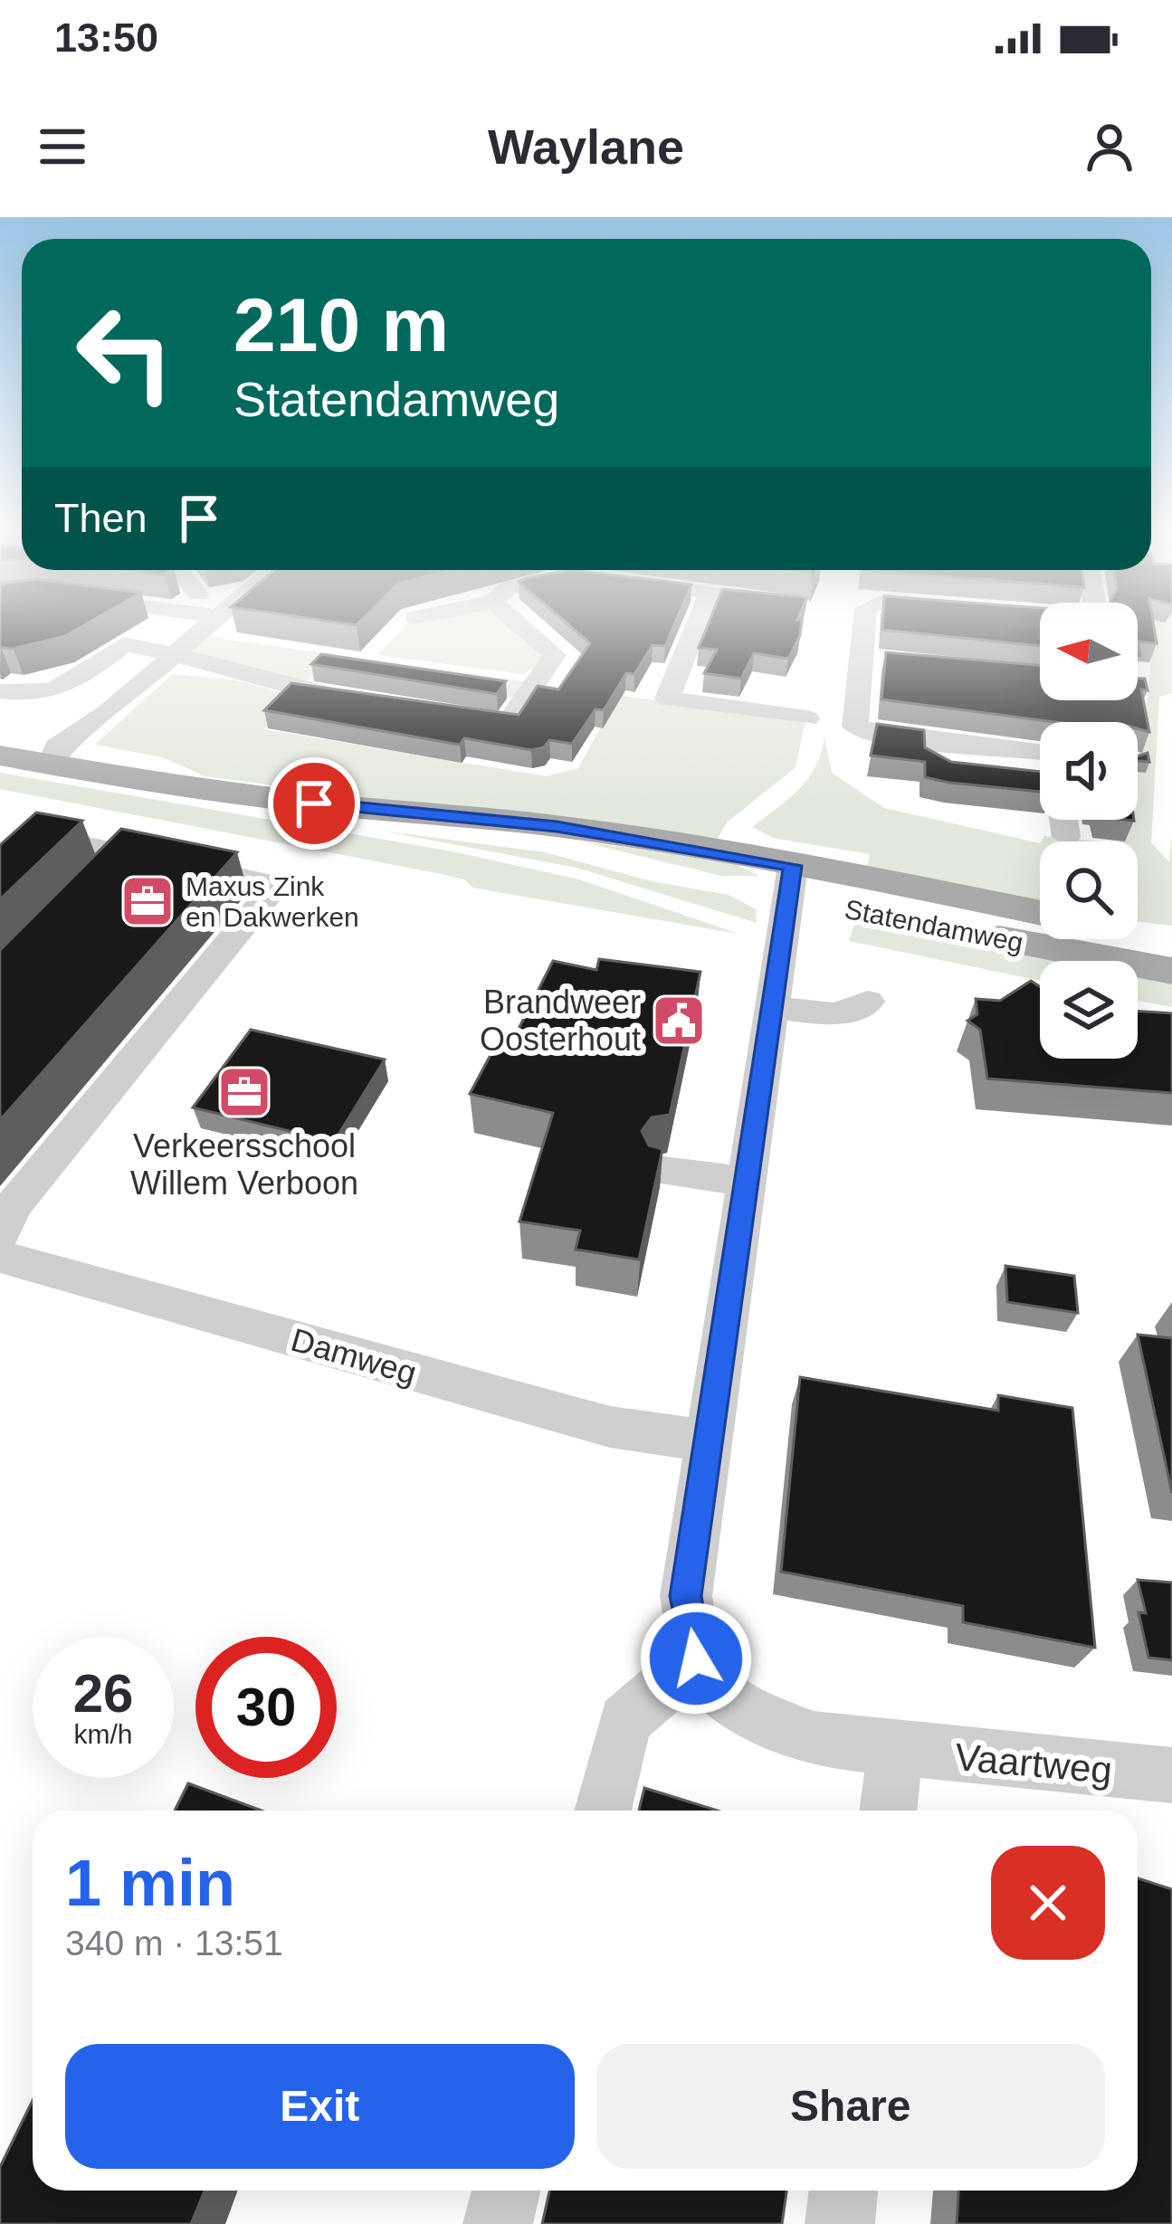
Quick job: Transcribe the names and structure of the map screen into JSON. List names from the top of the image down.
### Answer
{
  "streets": {
    "main road": ["Statendamweg"],
    "street": ["Damweg", "Vaartweg"]
  },
  "places": {
    "office": ["Maxus Zink en Dakwerken", "Verkeersschool Willem Verboon"],
    "public building": ["Brandweer Oosterhout"]
  },
  "north": "left",
  "page": {
    "status": "13:50",
    "header": "Waylane",
    "turn": ["210 m", "Statendamweg"],
    "then": "Then",
    "speed": "26 km/h",
    "limit": "30",
    "heading": ["1 min", "340 m · 13:51"],
    "buttons": ["Exit", "Share"]
  }
}
